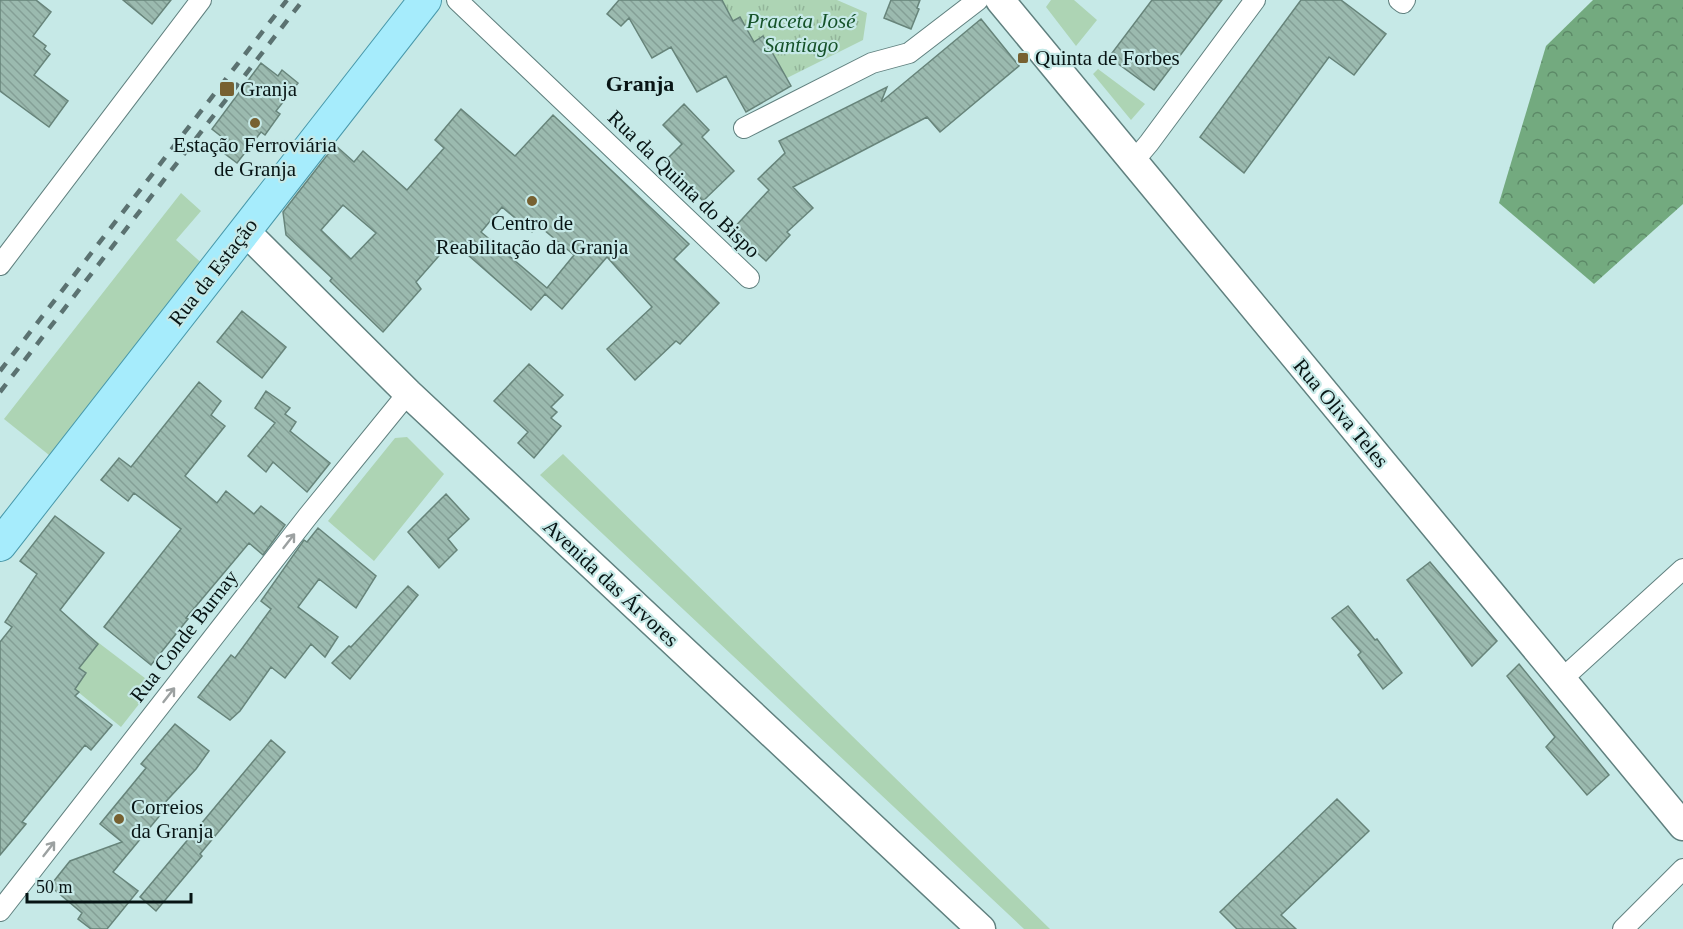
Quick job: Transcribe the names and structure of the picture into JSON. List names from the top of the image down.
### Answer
{
  "streets": {
    "main road": ["Rua da Estação", "Rua Oliva Teles", "Avenida das Árvores"],
    "street": ["Rua da Quinta do Bispo", "Rua Conde Burnay"]
  },
  "crossings": [
    ["Rua da Estação", "Avenida das Árvores"],
    ["Avenida das Árvores", "Rua Conde Burnay"]
  ],
  "one_way": ["Rua Conde Burnay"],
  "districts": ["Granja"],
  "parks": ["Praceta José Santiago"],
  "places": {
    "transit": ["Quinta de Forbes", "Granja"],
    "other": ["Estação Ferroviária de Granja", "Centro de Reabilitação da Granja", "Correios da Granja"]
  },
  "scale_bar": "50 m"
}
